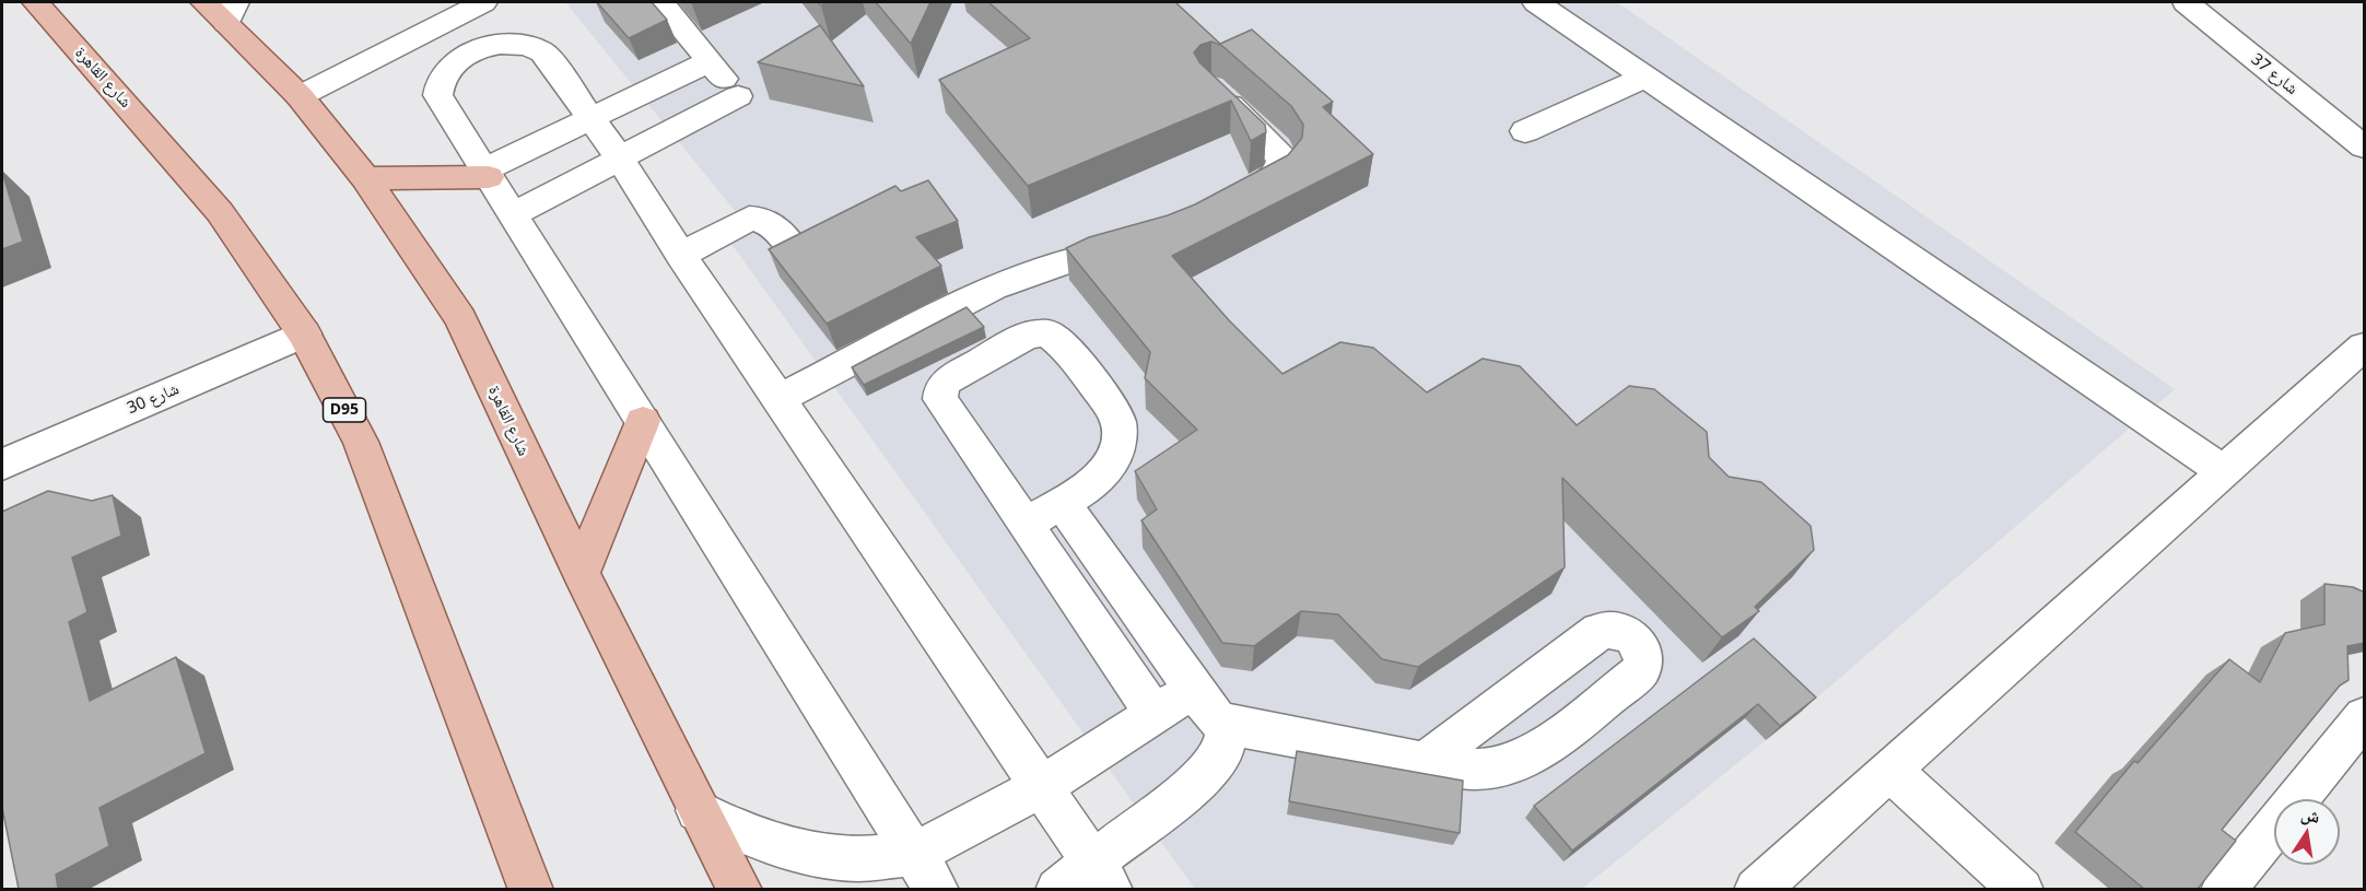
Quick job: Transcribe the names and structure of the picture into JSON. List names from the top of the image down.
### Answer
{
  "streets": {
    "main road": ["شارع القاهرة", "D95"],
    "street": ["شارع 37", "شارع 30"]
  },
  "crossings": [
    ["شارع القاهرة", "شارع 30"]
  ],
  "north": "top"
}
